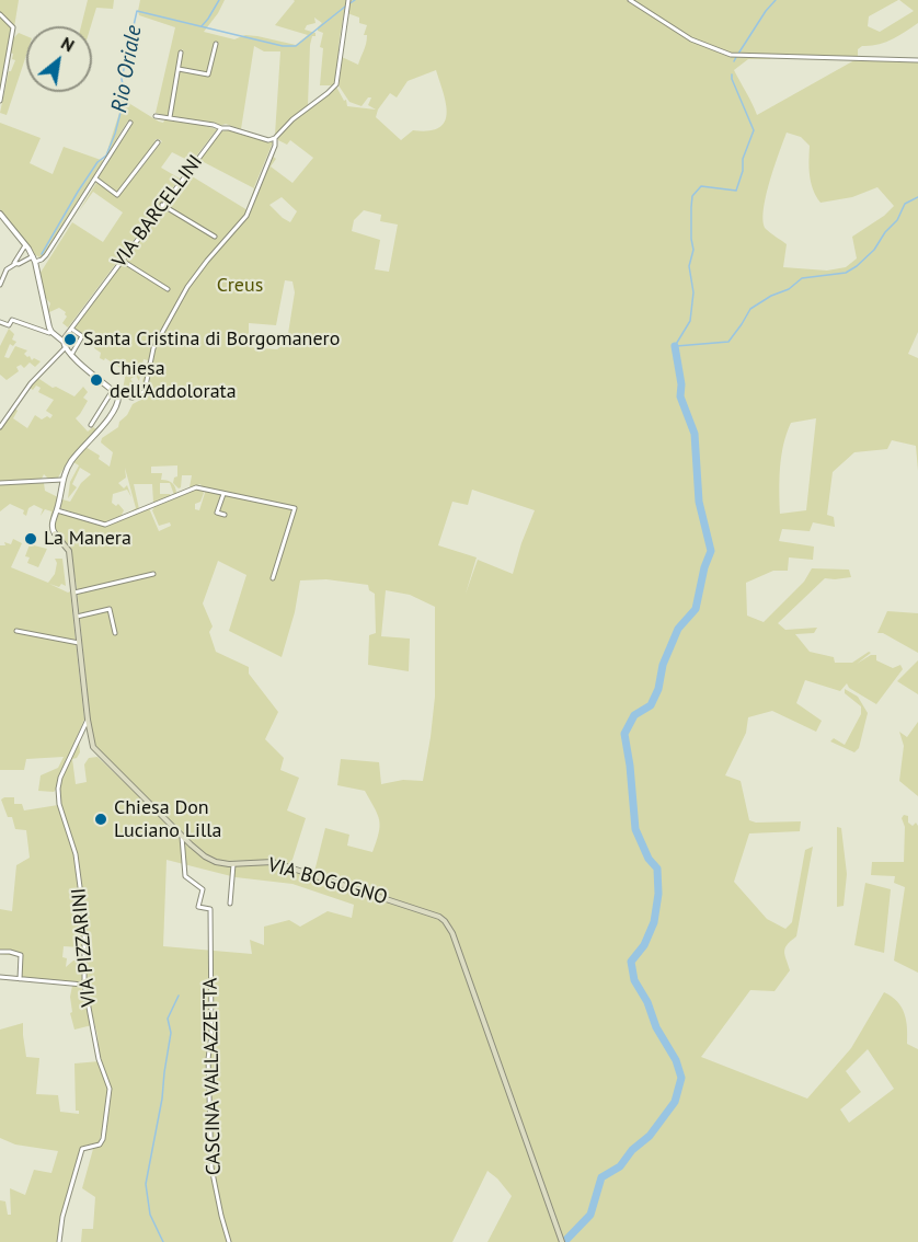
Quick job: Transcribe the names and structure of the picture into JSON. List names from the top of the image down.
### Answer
{
  "streets": {
    "main road": ["VIA BOGOGNO"],
    "street": ["VIA BARCELLINI", "VIA PIZZARINI", "CASCINA VALLAZZETTA"]
  },
  "crossings": [
    ["VIA BOGOGNO", "VIA PIZZARINI"],
    ["VIA BOGOGNO", "CASCINA VALLAZZETTA"]
  ],
  "water": ["Rio Oriale"],
  "parks": ["Creus"],
  "places": [
    "Santa Cristina di Borgomanero",
    "Chiesa dell'Addolorata",
    "La Manera",
    "Chiesa Don Luciano Lilla"
  ],
  "north": "top right"
}
